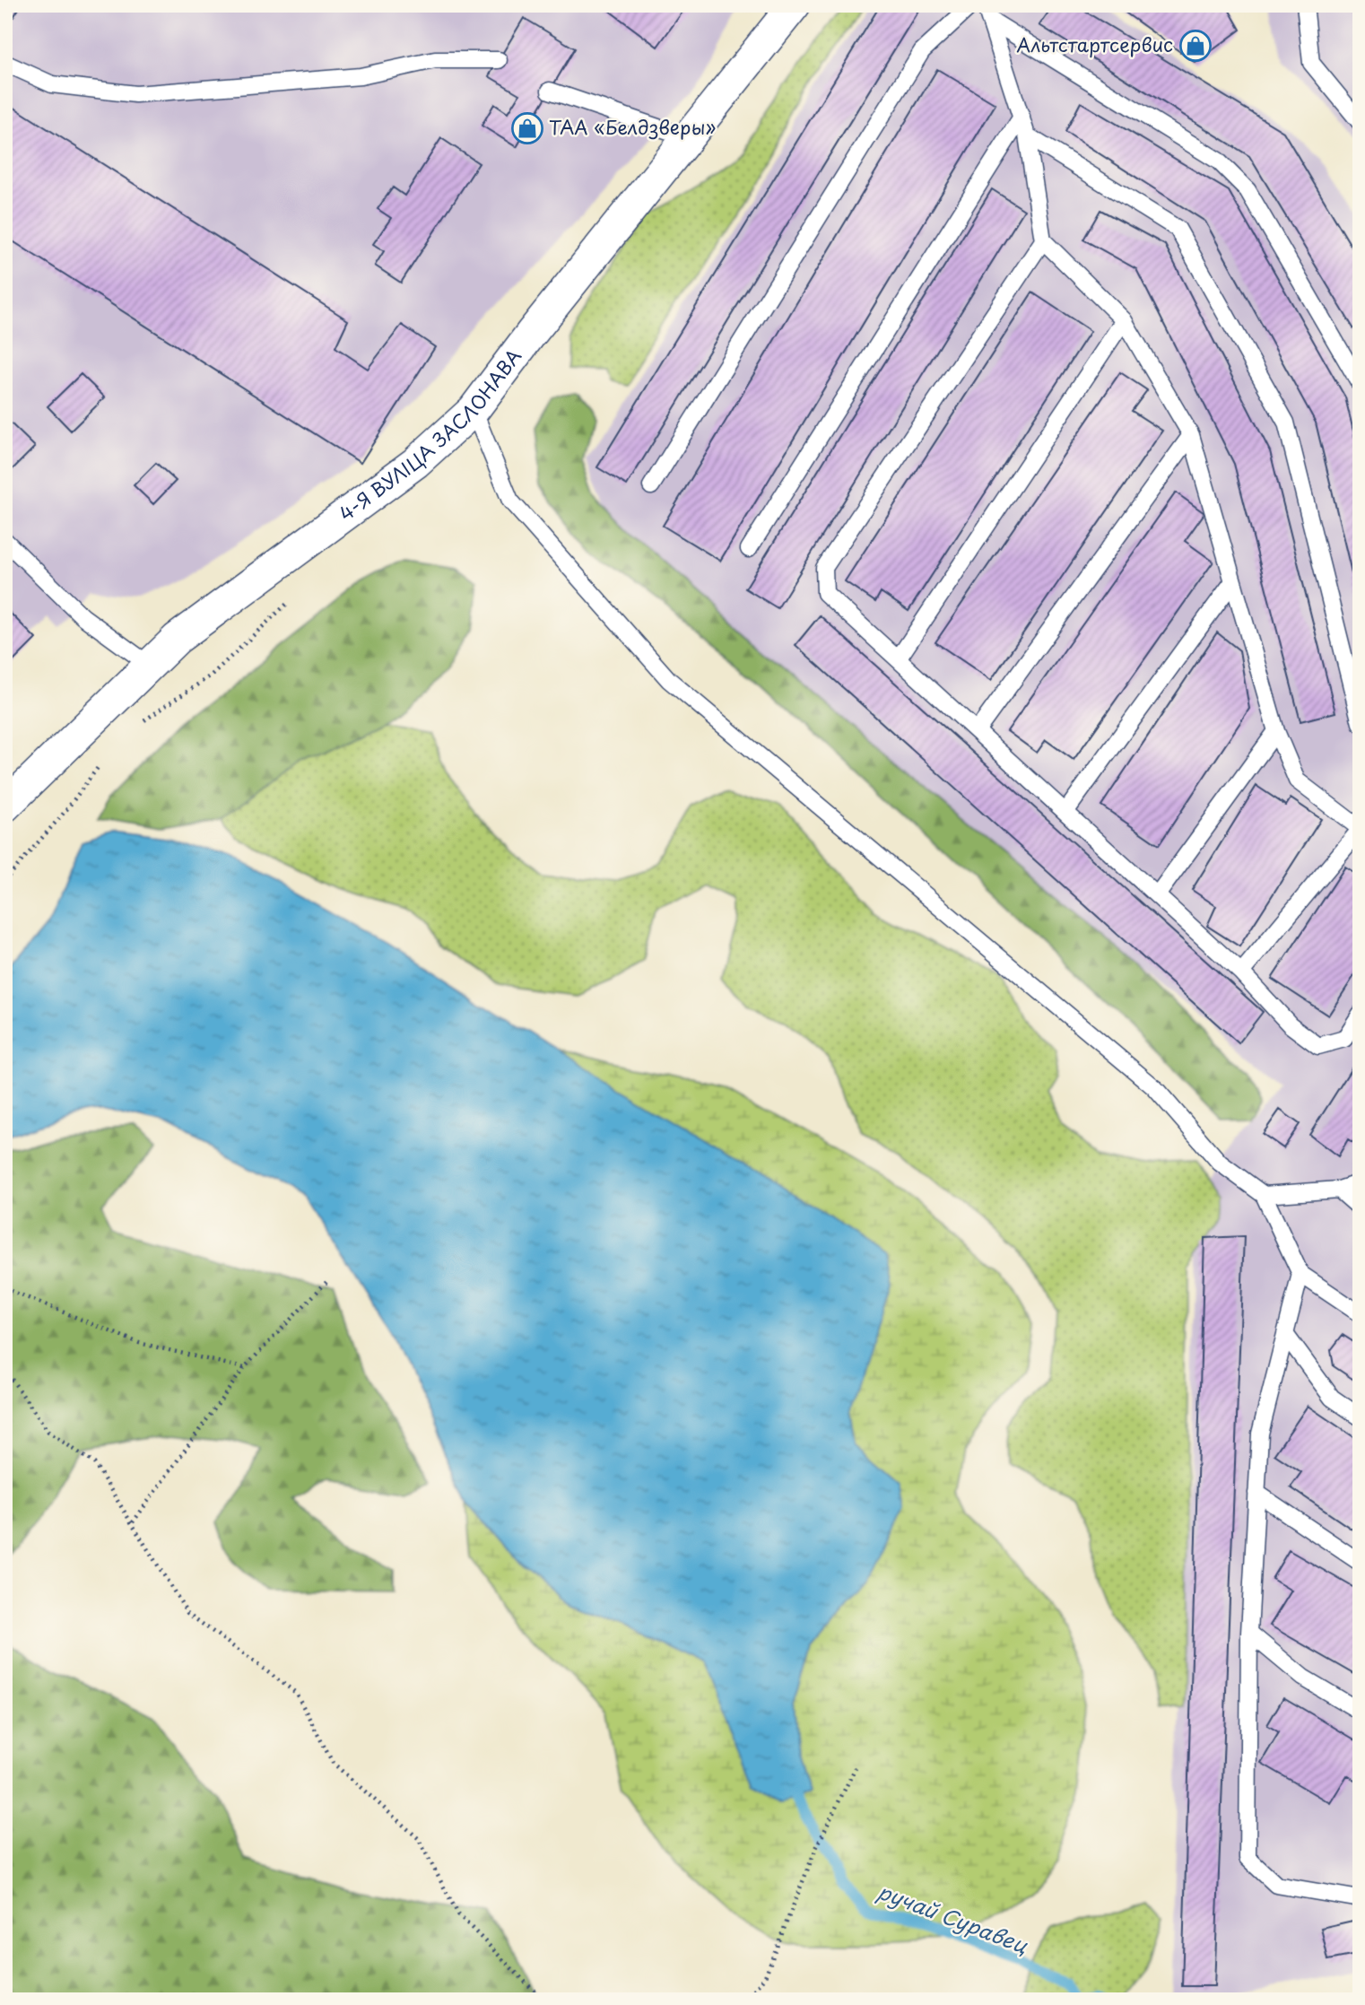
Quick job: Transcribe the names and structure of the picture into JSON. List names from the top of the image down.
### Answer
{
  "streets": {
    "street": ["4-Я ВУЛІЦА ЗАСЛОНАВА"]
  },
  "water": ["ручай Суравец"],
  "places": {
    "shop": ["Альтстартсервис", "ТАА «Белдзверы»"]
  }
}
